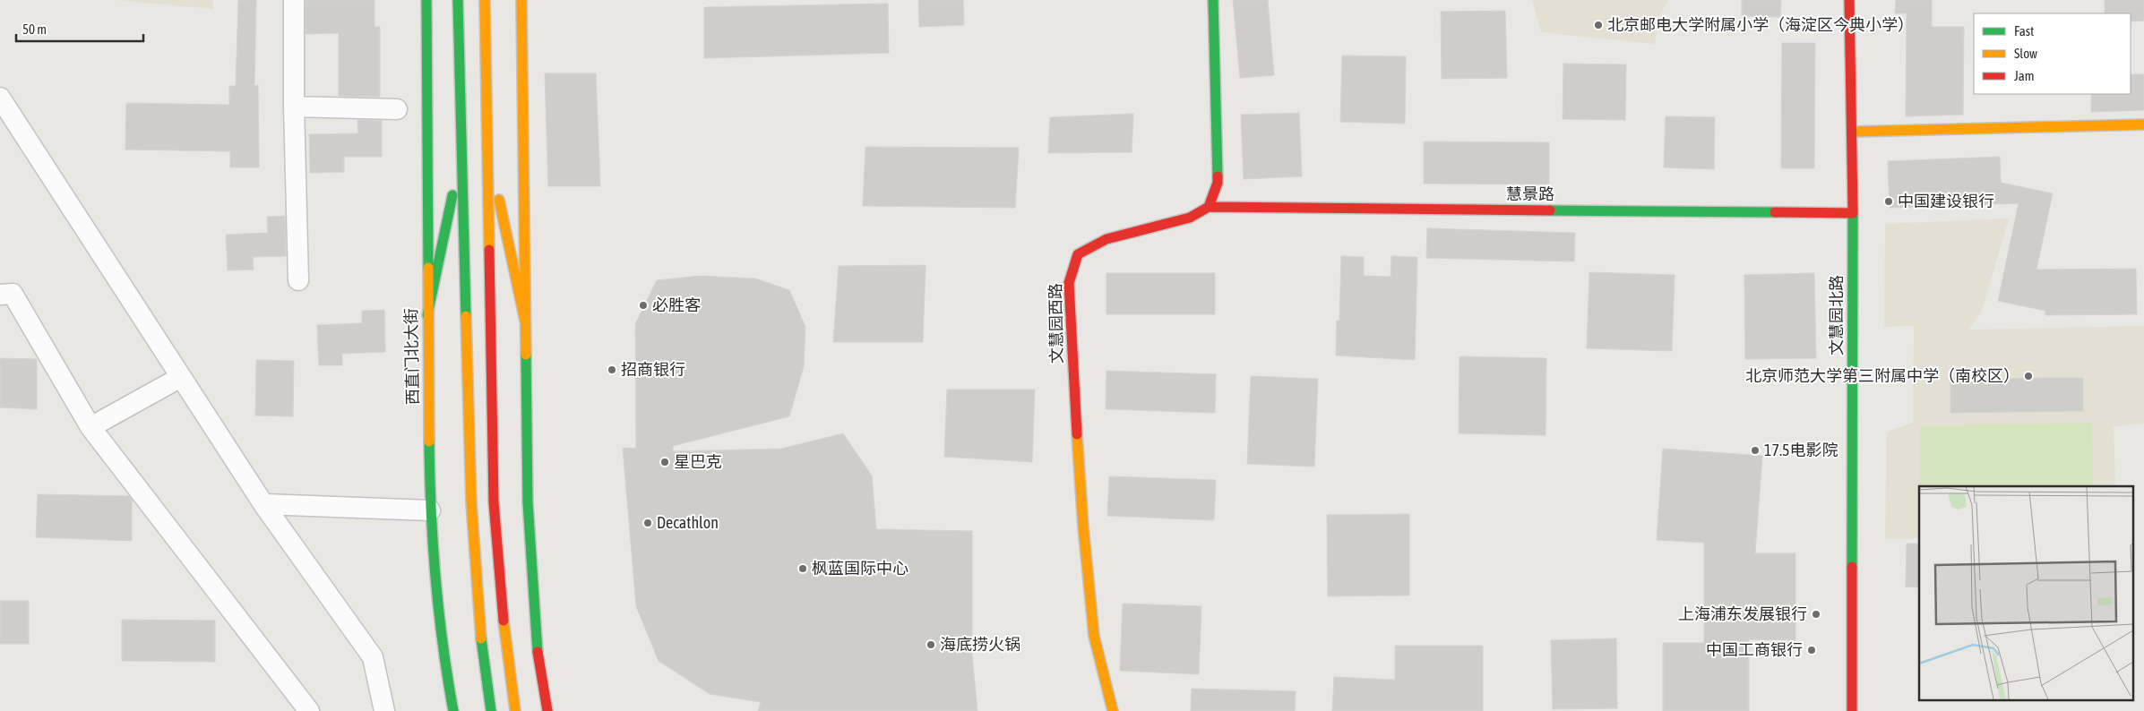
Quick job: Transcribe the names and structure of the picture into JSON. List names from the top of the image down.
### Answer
{
  "streets": {
    "main road": [
      "慧景路",
      "文慧园北路",
      "文慧园西路",
      "西直门北大街"
    ]
  },
  "crossings": [
    ["慧景路", "文慧园北路"],
    ["慧景路", "文慧园西路"]
  ],
  "places": [
    "北京邮电大学附属小学（海淀区今典小学）",
    "中国建设银行",
    "必胜客",
    "招商银行",
    "北京师范大学第三附属中学（南校区）",
    "17.5电影院",
    "星巴克",
    "Decathlon",
    "枫蓝国际中心",
    "上海浦东发展银行",
    "海底捞火锅",
    "中国工商银行"
  ],
  "legend": ["Fast", "Slow", "Jam"],
  "scale_bar": "50 m"
}
